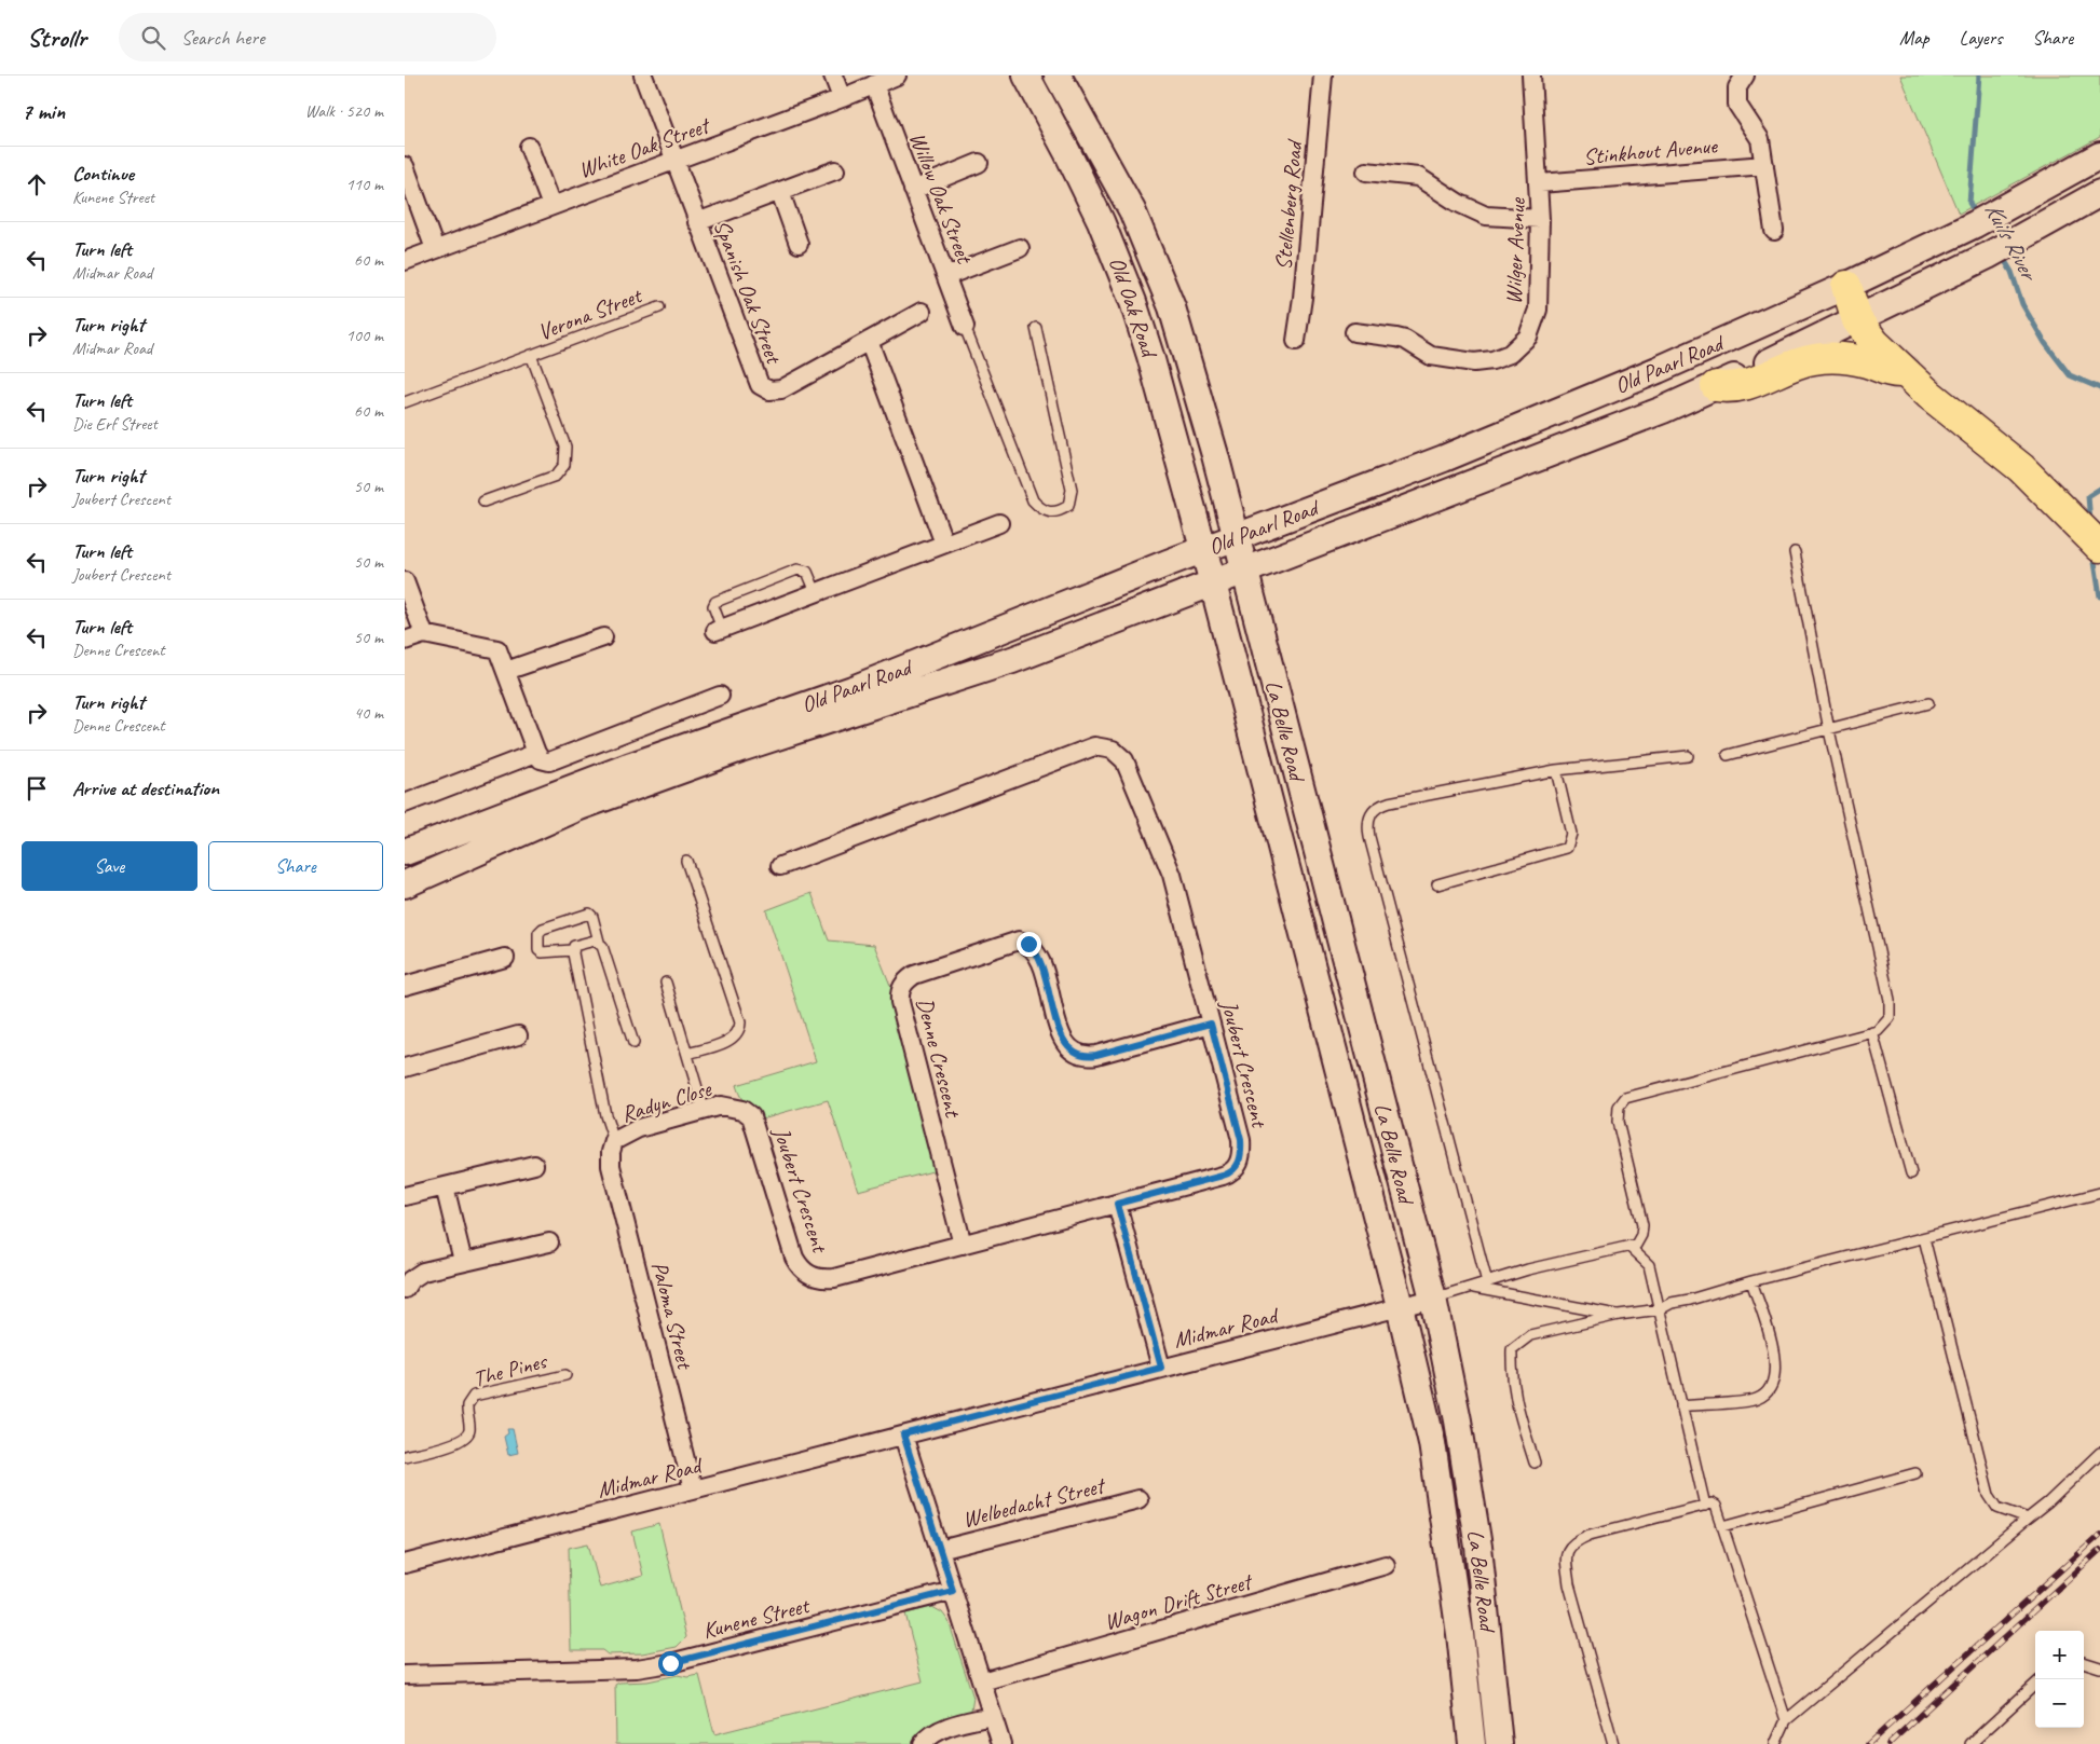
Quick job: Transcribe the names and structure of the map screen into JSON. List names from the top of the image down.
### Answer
{
  "streets": {
    "main road": ["Old Oak Road", "Old Paarl Road", "La Belle Road"],
    "street": [
      "White Oak Street",
      "Stinkhout Avenue",
      "Willow Oak Street",
      "Stellenberg Road",
      "Wilger Avenue",
      "Spanish Oak Street",
      "Denne Crescent",
      "Joubert Crescent",
      "Radyn Close",
      "Paloma Street",
      "Midmar Road",
      "Welbedacht Street",
      "Wagon Drift Street",
      "Kunene Street"
    ],
    "lane": ["Verona Street", "The Pines"]
  },
  "crossings": [
    ["White Oak Street", "Willow Oak Street"],
    ["White Oak Street", "Spanish Oak Street"],
    ["Stinkhout Avenue", "Wilger Avenue"],
    ["Old Oak Road", "Old Paarl Road"],
    ["Old Oak Road", "La Belle Road"],
    ["Old Paarl Road", "La Belle Road"],
    ["La Belle Road", "Midmar Road"],
    ["Denne Crescent", "Joubert Crescent"],
    ["Joubert Crescent", "Radyn Close"],
    ["Radyn Close", "Paloma Street"],
    ["Paloma Street", "Midmar Road"]
  ],
  "water": ["Kuils River"],
  "page": {
    "header": "Strollr",
    "search": "Search here",
    "nav": ["Map", "Layers", "Share"],
    "heading": ["7 min", "Walk · 520 m"],
    "list": [
      ["Continue", "Kunene Street", "110 m"],
      ["Turn left", "Midmar Road", "60 m"],
      ["Turn right", "Midmar Road", "100 m"],
      ["Turn left", "Die Erf Street", "60 m"],
      ["Turn right", "Joubert Crescent", "50 m"],
      ["Turn left", "Joubert Crescent", "50 m"],
      ["Turn left", "Denne Crescent", "50 m"],
      ["Turn right", "Denne Crescent", "40 m"],
      "Arrive at destination"
    ],
    "buttons": ["Save", "Share"],
    "map_buttons": ["+", "−"]
  }
}
